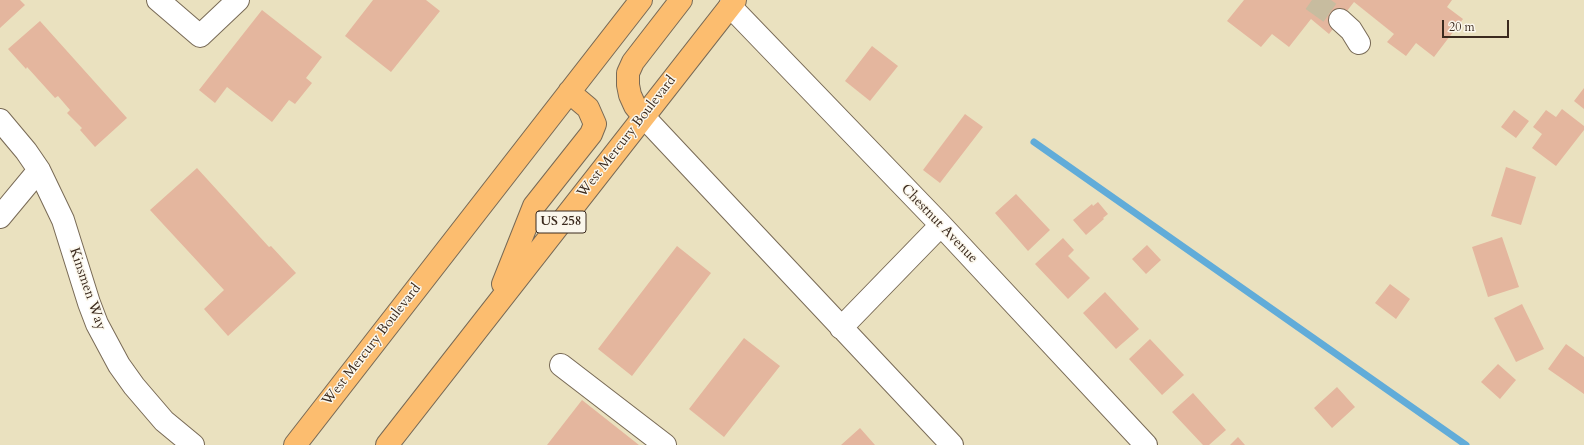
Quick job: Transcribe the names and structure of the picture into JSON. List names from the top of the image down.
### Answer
{
  "streets": {
    "highway": ["West Mercury Boulevard", "US 258"],
    "street": ["Chestnut Avenue", "Kinsmen Way"]
  },
  "crossings": [
    ["West Mercury Boulevard", "Chestnut Avenue"]
  ],
  "scale_bar": "20 m"
}
